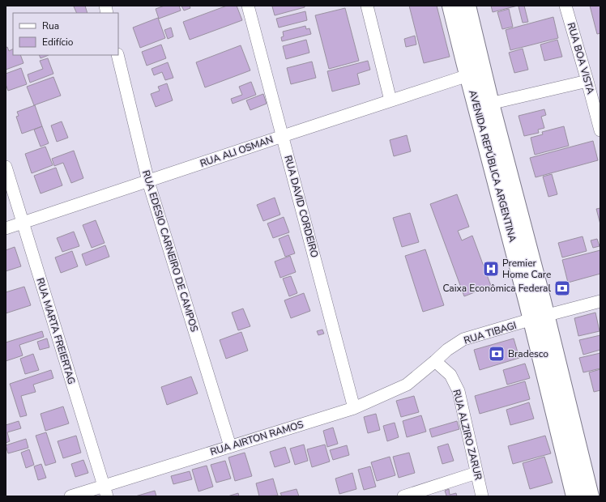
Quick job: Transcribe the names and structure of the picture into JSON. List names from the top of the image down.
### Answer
{
  "streets": {
    "main road": ["AVENIDA REPÚBLICA ARGENTINA"],
    "street": [
      "RUA BOA VISTA",
      "RUA ALI OSMAN",
      "RUA DAVID CORDEIRO",
      "RUA EDESIO CARNEIRO DE CAMPOS",
      "RUA MARTA FREIERTAG",
      "RUA TIBAGI",
      "RUA ALZIRO ZARUR",
      "RUA AIRTON RAMOS"
    ]
  },
  "crossings": [
    ["RUA ALI OSMAN", "AVENIDA REPÚBLICA ARGENTINA"],
    ["RUA ALI OSMAN", "RUA DAVID CORDEIRO"],
    ["RUA ALI OSMAN", "RUA EDESIO CARNEIRO DE CAMPOS"],
    ["RUA ALI OSMAN", "RUA MARTA FREIERTAG"],
    ["AVENIDA REPÚBLICA ARGENTINA", "RUA TIBAGI"],
    ["RUA DAVID CORDEIRO", "RUA AIRTON RAMOS"],
    ["RUA EDESIO CARNEIRO DE CAMPOS", "RUA AIRTON RAMOS"],
    ["RUA MARTA FREIERTAG", "RUA AIRTON RAMOS"],
    ["RUA TIBAGI", "RUA ALZIRO ZARUR"],
    ["RUA TIBAGI", "RUA AIRTON RAMOS"],
    ["RUA ALZIRO ZARUR", "RUA AIRTON RAMOS"]
  ],
  "places": {
    "hospital": ["Premier Home Care"],
    "bank": ["Caixa Econômica Federal", "Bradesco"]
  },
  "legend": ["Rua", "Edifício"]
}
